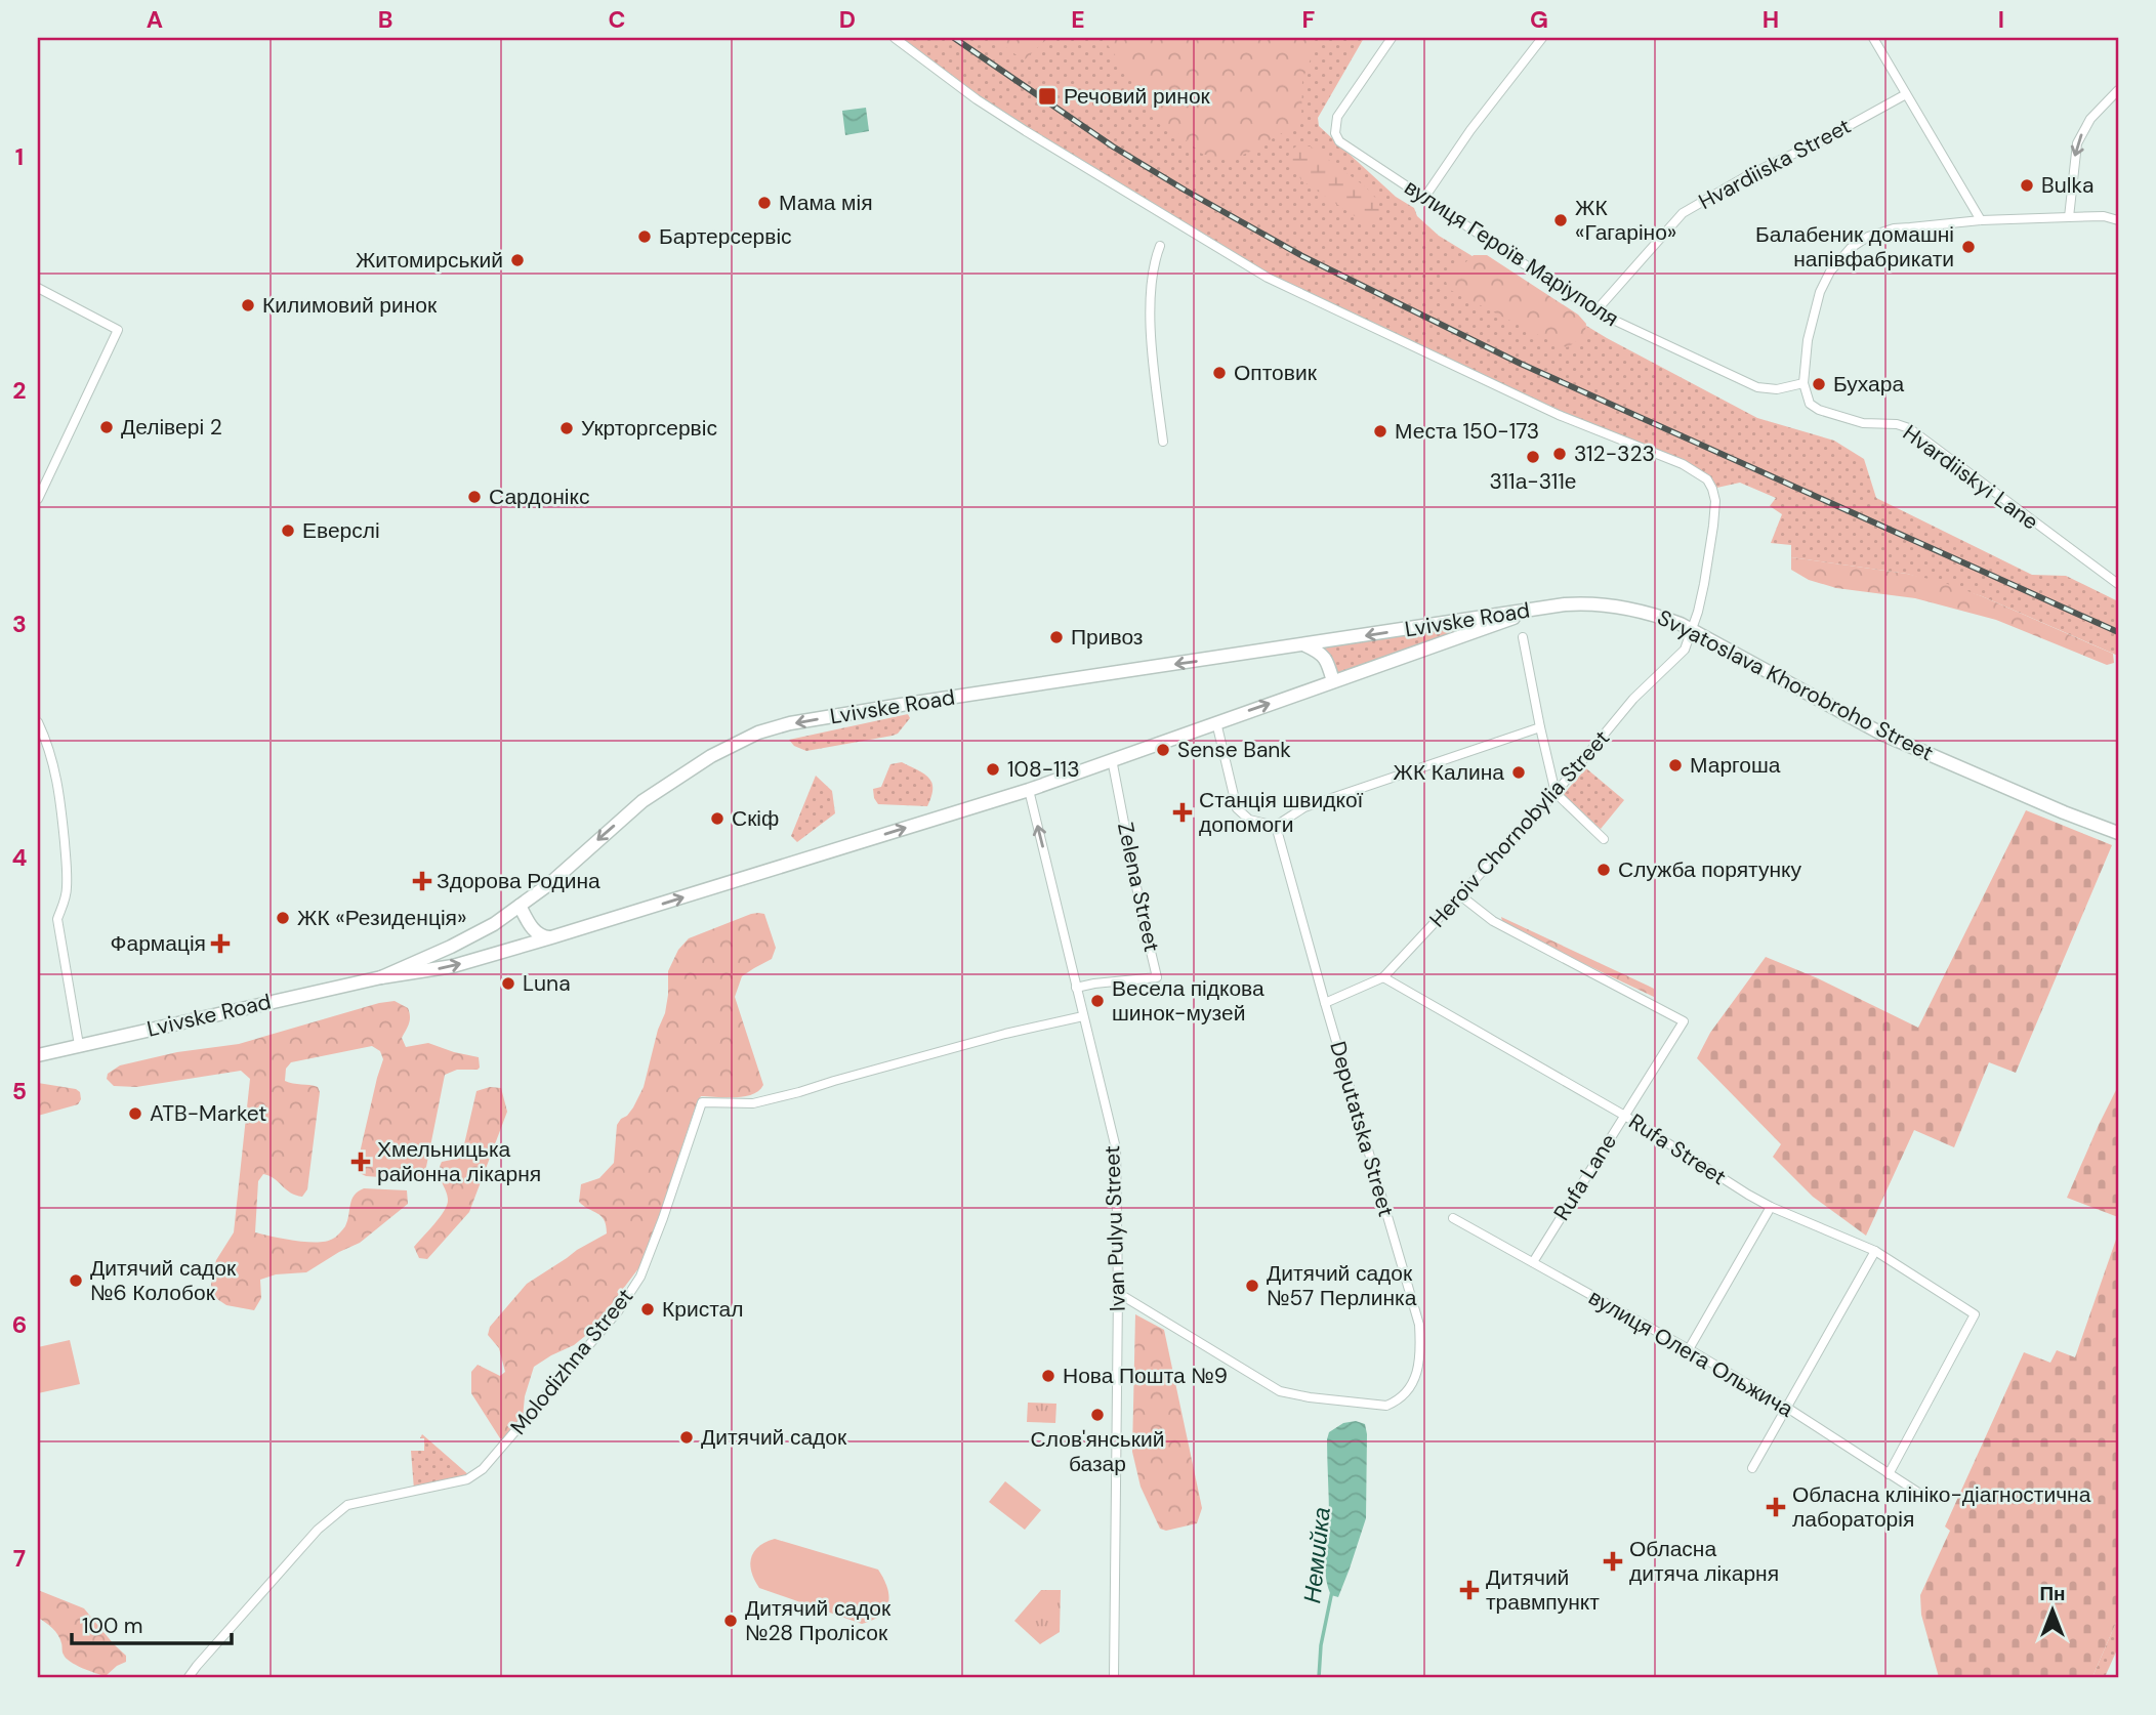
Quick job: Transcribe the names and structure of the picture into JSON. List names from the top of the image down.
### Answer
{
  "streets": {
    "main road": ["Lvivske Road", "Svyatoslava Khorobroho Street"],
    "street": [
      "Hvardiiska Street",
      "вулиця Героїв Маріуполя",
      "Hvardiiskyi Lane",
      "Heroiv Chornobylia Street",
      "Zelena Street",
      "Deputatska Street",
      "Rufa Street",
      "Rufa Lane",
      "Ivan Pulyu Street",
      "вулиця Олега Ольжича",
      "Molodizhna Street"
    ]
  },
  "crossings": [
    ["Hvardiiska Street", "вулиця Героїв Маріуполя"],
    ["вулиця Героїв Маріуполя", "Hvardiiskyi Lane"],
    ["Lvivske Road", "Svyatoslava Khorobroho Street"],
    ["Lvivske Road", "Zelena Street"],
    ["Lvivske Road", "Ivan Pulyu Street"],
    ["Svyatoslava Khorobroho Street", "Heroiv Chornobylia Street"],
    ["Heroiv Chornobylia Street", "Deputatska Street"],
    ["Heroiv Chornobylia Street", "Rufa Street"],
    ["Heroiv Chornobylia Street", "Rufa Lane"],
    ["Zelena Street", "Ivan Pulyu Street"],
    ["Deputatska Street", "Ivan Pulyu Street"],
    ["Rufa Street", "Rufa Lane"],
    ["Rufa Street", "вулиця Олега Ольжича"],
    ["Rufa Lane", "вулиця Олега Ольжича"],
    ["Ivan Pulyu Street", "Molodizhna Street"]
  ],
  "water": ["Немийка"],
  "places": {
    "transit": ["Речовий ринок"],
    "other": [
      "Bulka",
      "Мама мія",
      "ЖК «Гагаріно»",
      "Бартерсервіс",
      "Балабеник домашні напівфабрикати",
      "Житомирський",
      "Килимовий ринок",
      "Оптовик",
      "Бухара",
      "Делівері 2",
      "Укрторгсервіс",
      "Места 150-173",
      "312-323",
      "311а-311е",
      "Сардонікс",
      "Еверслі",
      "Привоз",
      "Sense Bank",
      "Маргоша",
      "108-113",
      "ЖК Калина",
      "Скіф",
      "Служба порятунку",
      "ЖК «Резиденція»",
      "Luna",
      "Весела підкова шинок-музей",
      "ATB-Market",
      "Дитячий садок №6 Колобок",
      "Дитячий садок №57 Перлинка",
      "Кристал",
      "Нова Пошта №9",
      "Слов'янський базар",
      "Дитячий садок",
      "Дитячий садок №28 Пролісок"
    ],
    "health": [
      "Станція швидкої допомоги",
      "Здорова Родина",
      "Фармація",
      "Хмельницька районна лікарня",
      "Обласна клініко-діагностична лабораторія",
      "Обласна дитяча лікарня",
      "Дитячий травмпункт"
    ]
  },
  "scale_bar": "100 m",
  "north": "top",
  "grid": {
    "columns": [
      "A",
      "B",
      "C",
      "D",
      "E",
      "F",
      "G",
      "H",
      "I"
    ],
    "rows": [
      "1",
      "2",
      "3",
      "4",
      "5",
      "6",
      "7"
    ]
  }
}
